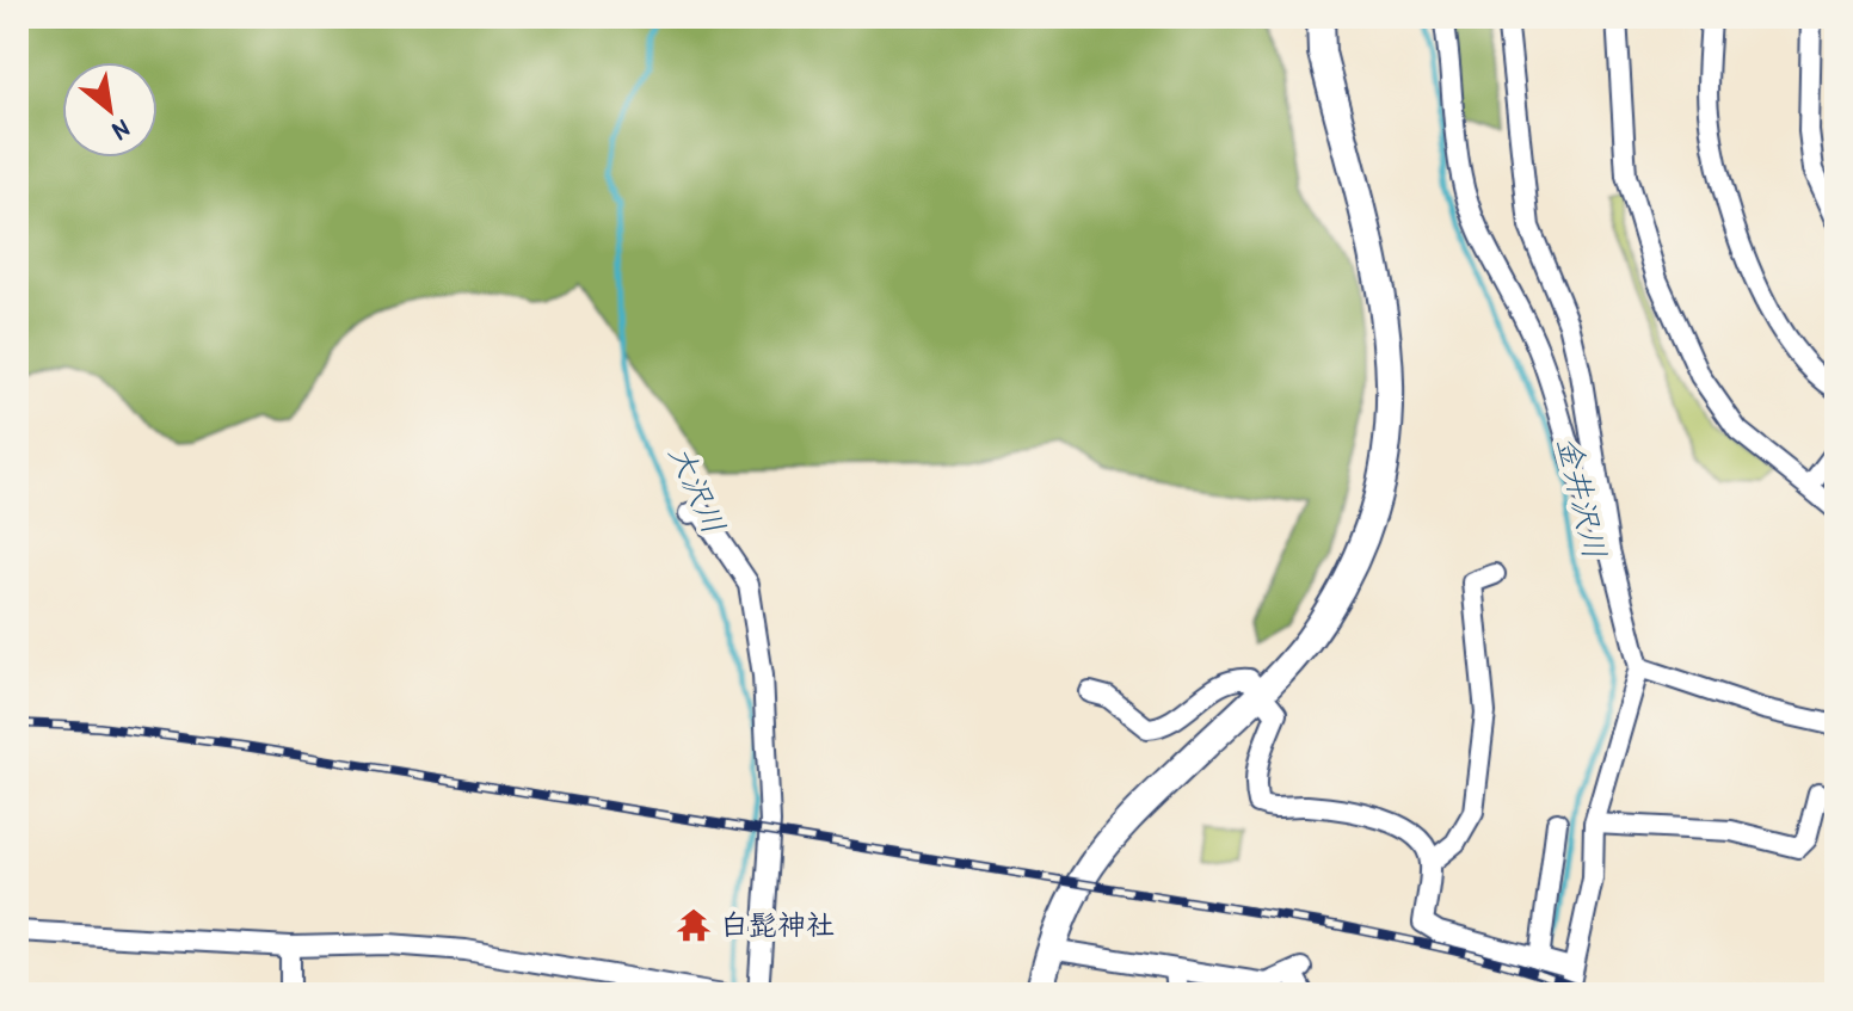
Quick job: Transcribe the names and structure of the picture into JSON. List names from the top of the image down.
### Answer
{
  "water": ["大沢川", "金井沢川"],
  "places": {
    "temple": ["白髭神社"]
  },
  "north": "bottom right"
}
